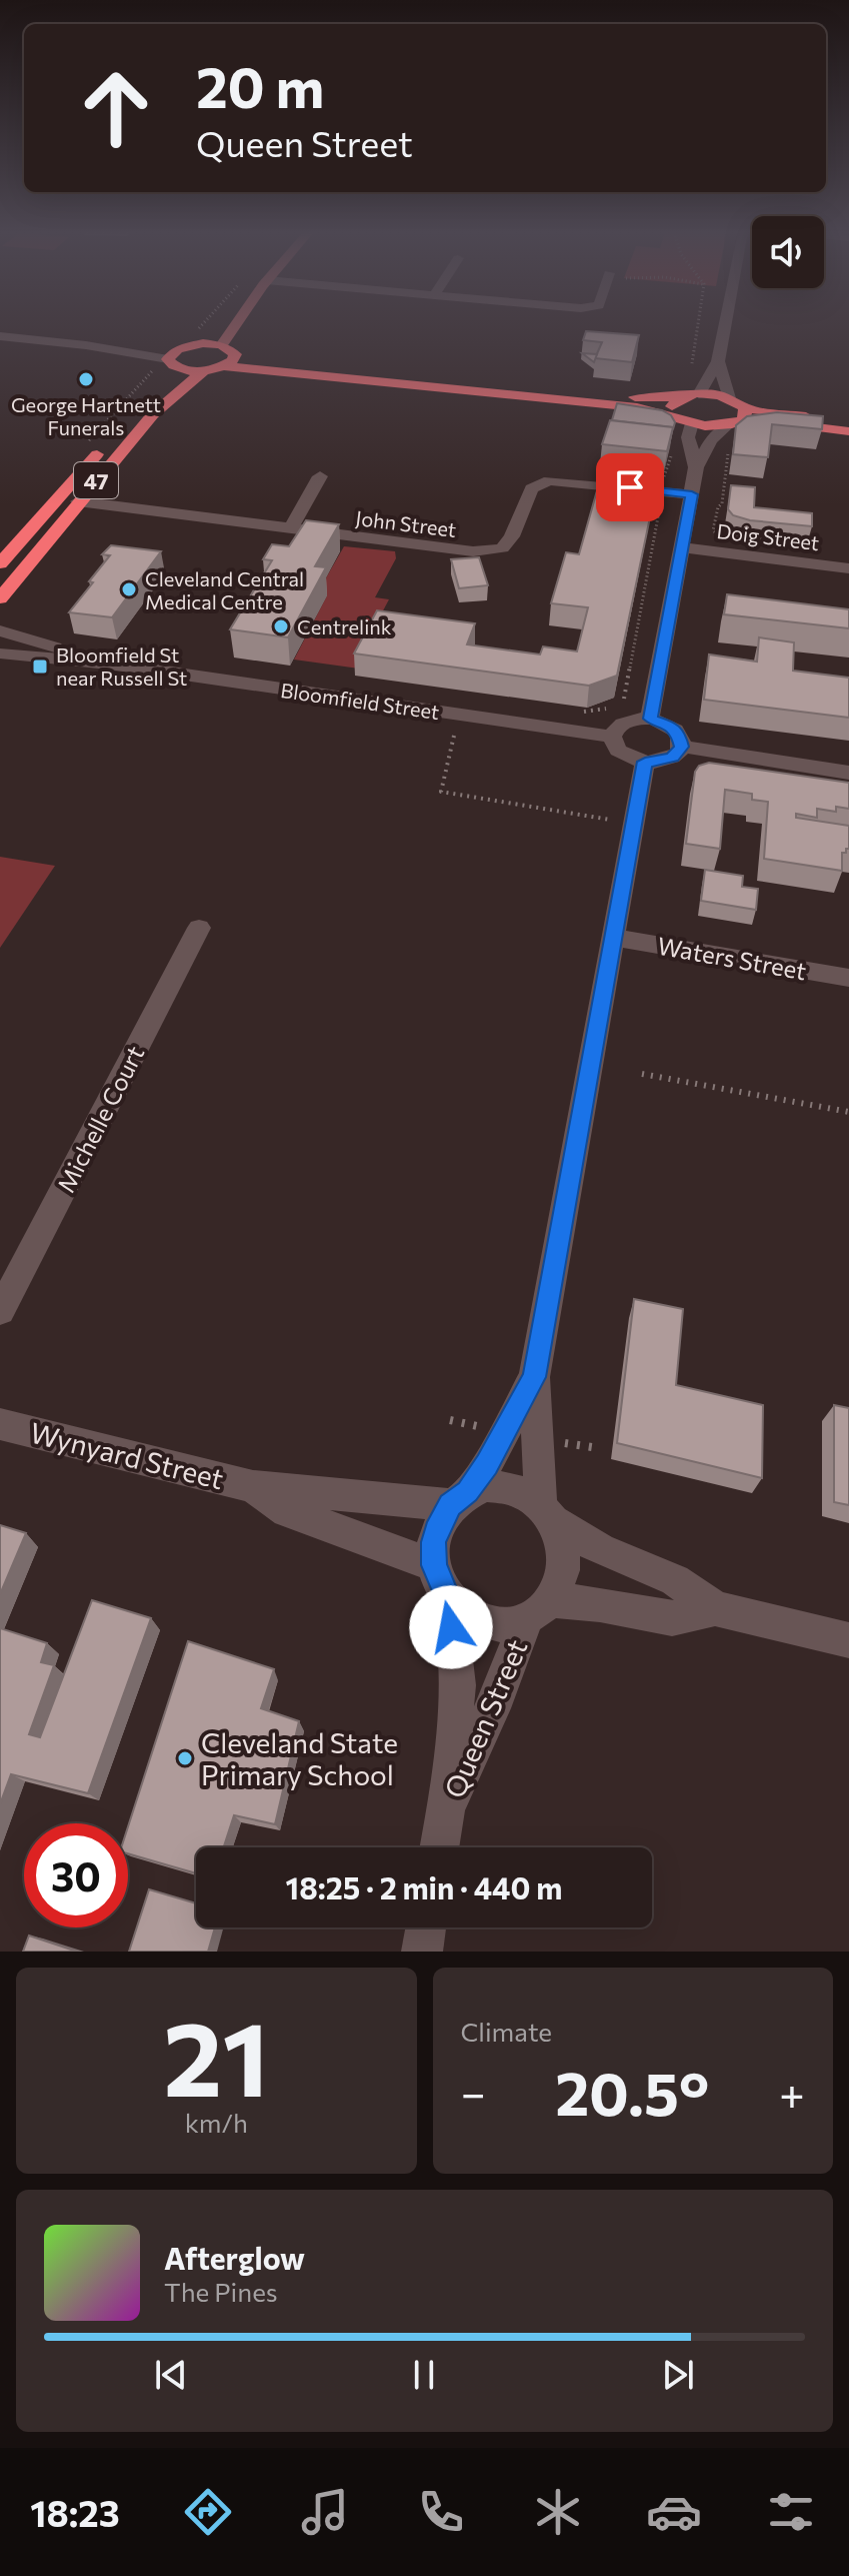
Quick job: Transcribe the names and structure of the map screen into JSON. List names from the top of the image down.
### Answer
{
  "streets": {
    "highway": ["47"],
    "street": [
      "John Street",
      "Doig Street",
      "Bloomfield Street",
      "Waters Street",
      "Michelle Court",
      "Wynyard Street",
      "Queen Street"
    ]
  },
  "crossings": [
    ["47", "John Street"],
    ["Wynyard Street", "Queen Street"]
  ],
  "places": {
    "other": [
      "George Hartnett Funerals",
      "Cleveland Central Medical Centre",
      "Centrelink",
      "Cleveland State Primary School"
    ],
    "transit": ["Bloomfield St near Russell St"]
  },
  "page": {
    "turn": ["20 m", "Queen Street"],
    "limit": "30",
    "trip": "18:25 · 2 min · 440 m",
    "tile": [
      ["21", "km/h"],
      "Climate"
    ],
    "heat": ["−", "20.5°", "+"],
    "song": ["Afterglow", "The Pines"],
    "tabs": "18:23"
  }
}
